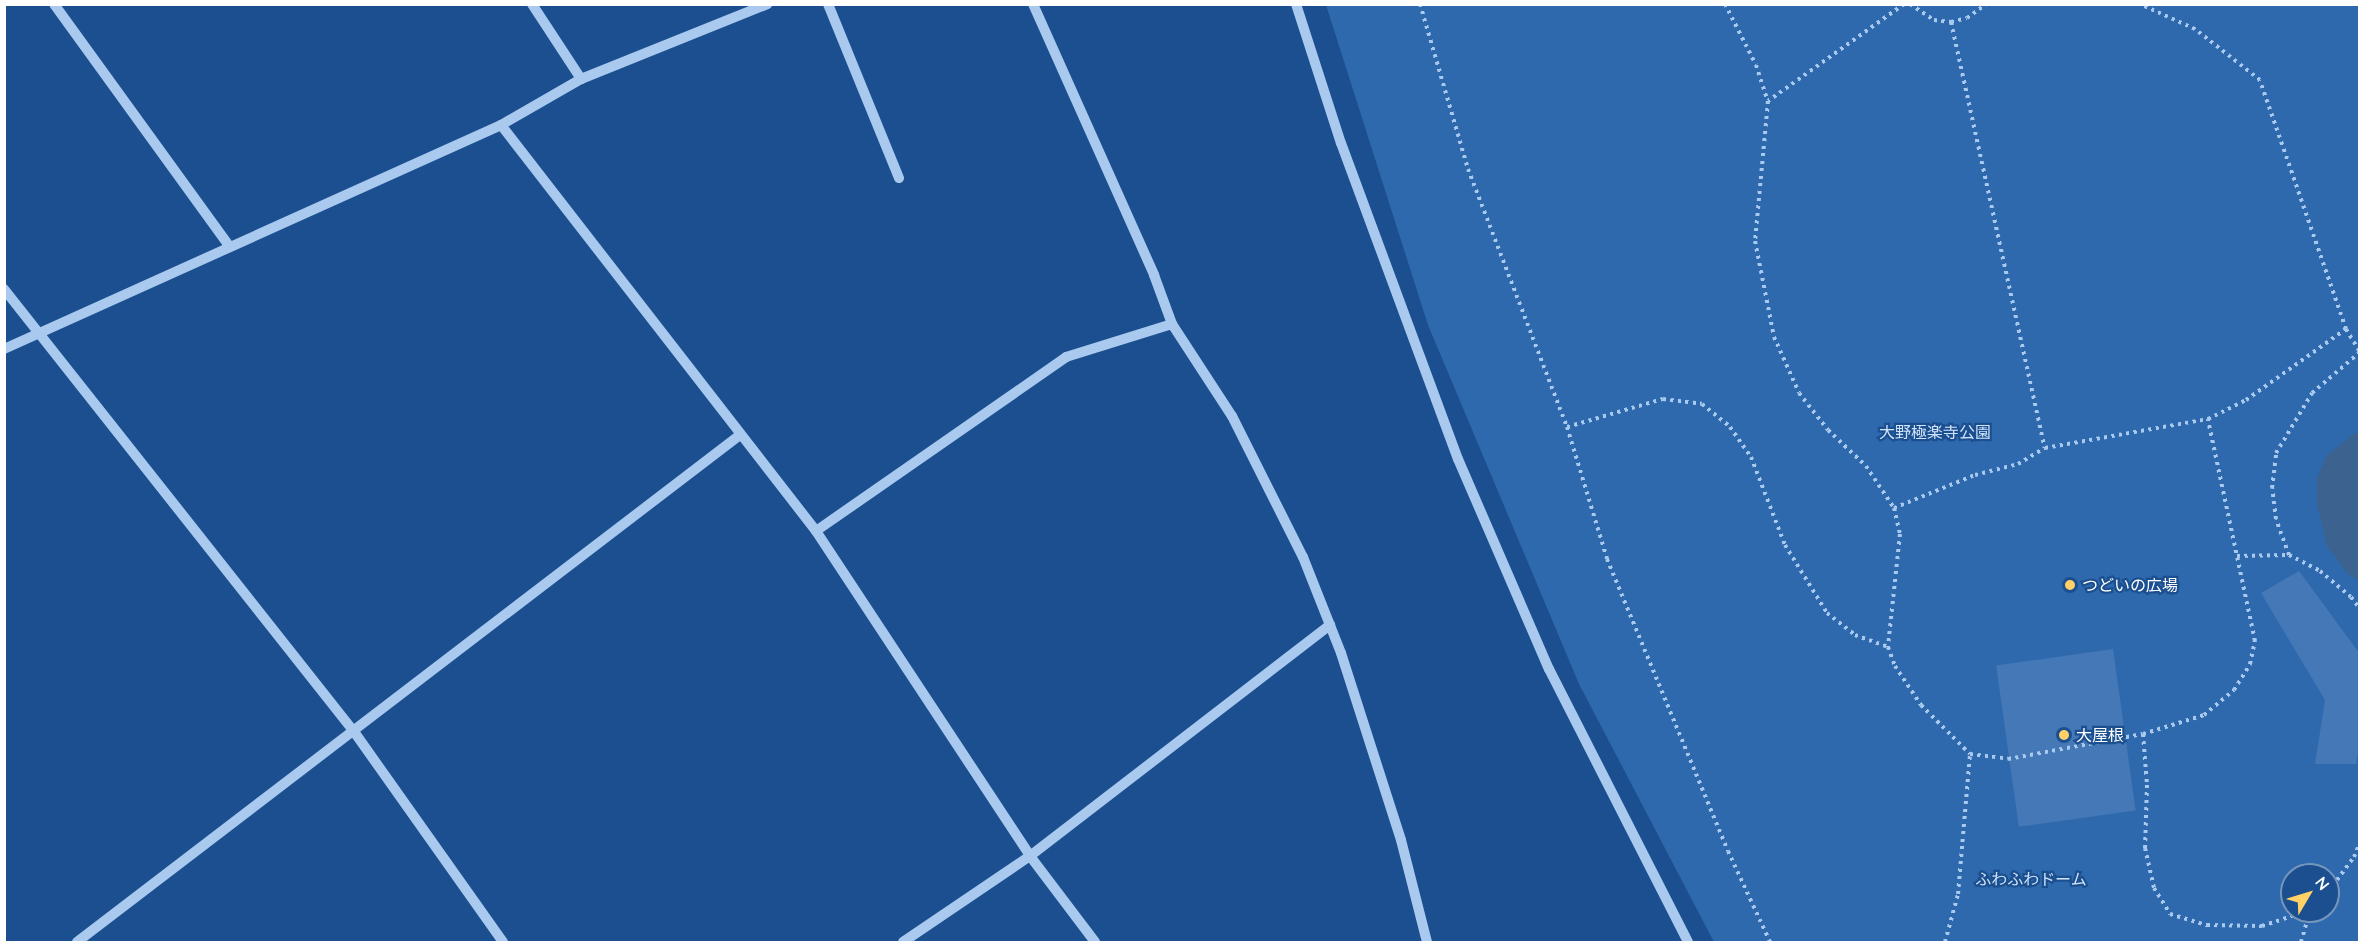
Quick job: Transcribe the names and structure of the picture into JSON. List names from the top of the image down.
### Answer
{
  "parks": ["大野極楽寺公園", "ふわふわドーム"],
  "places": ["つどいの広場", "大屋根"],
  "north": "top right"
}
